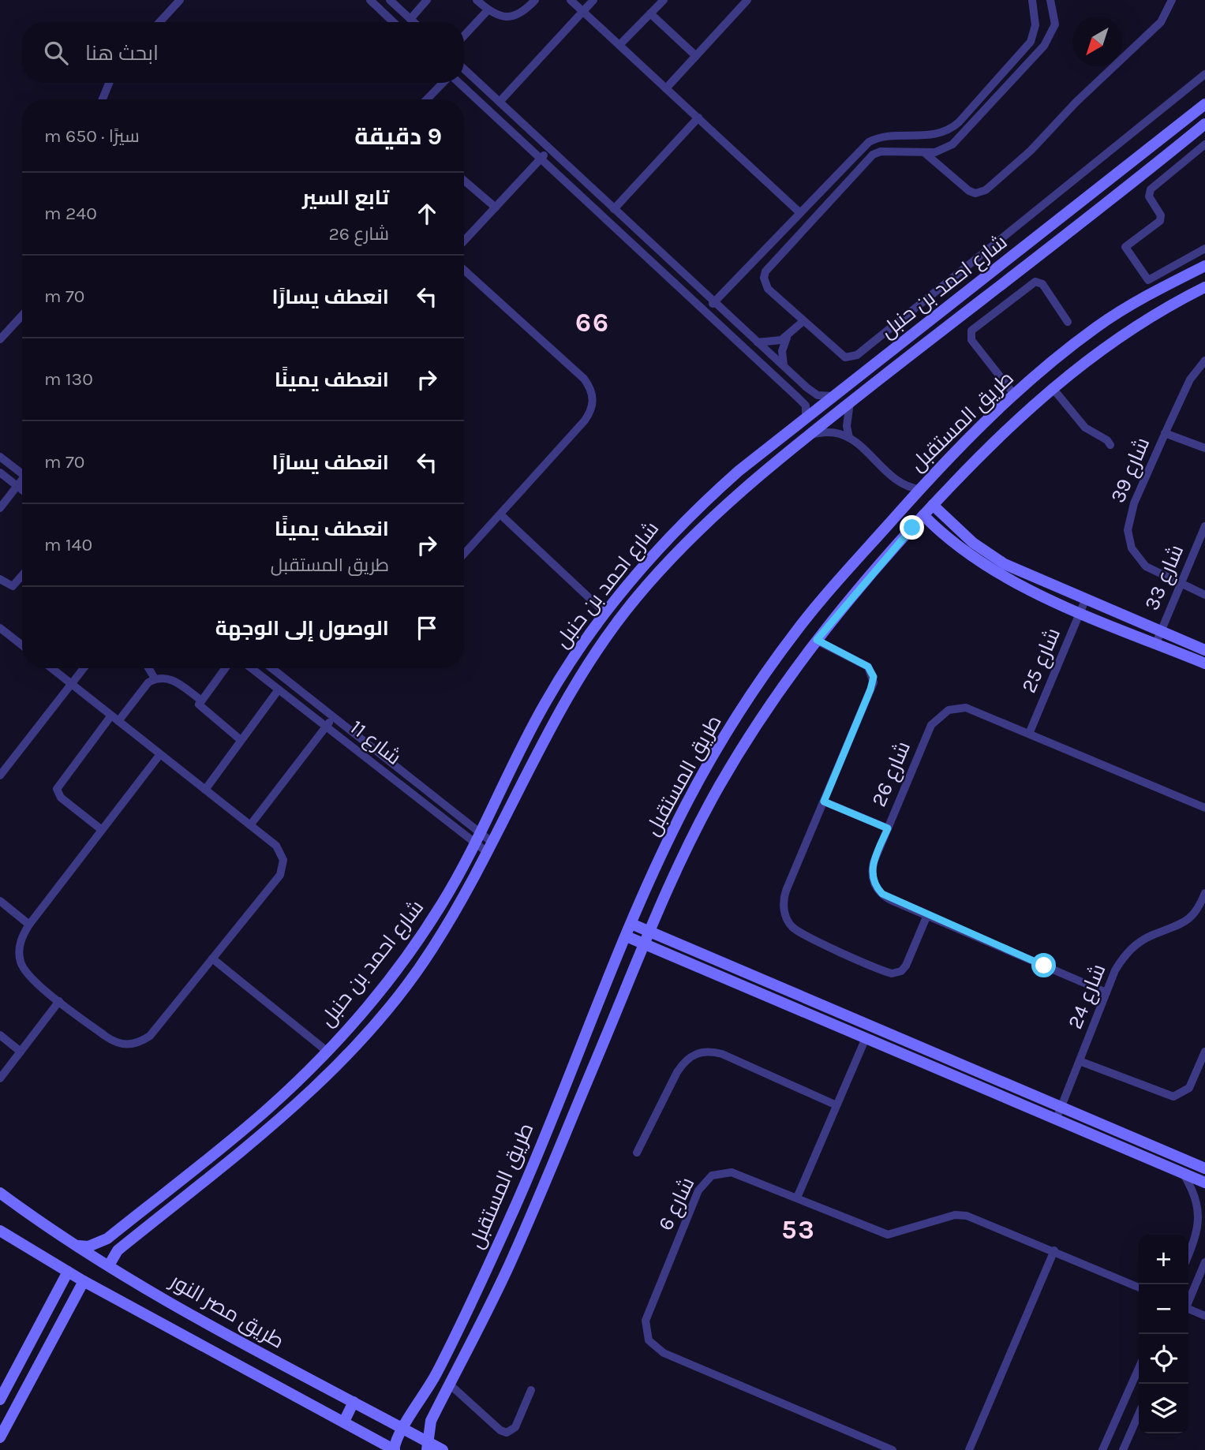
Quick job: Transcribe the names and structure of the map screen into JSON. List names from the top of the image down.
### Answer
{
  "streets": {
    "street": [
      "شارع احمد بن حنبل",
      "طريق المستقبل",
      "شارع 39",
      "شارع 33",
      "شارع 25",
      "شارع 11",
      "شارع 26",
      "شارع 24",
      "شارع 6",
      "طريق مصر النور"
    ]
  },
  "crossings": [
    ["شارع احمد بن حنبل", "شارع 11"],
    ["شارع احمد بن حنبل", "طريق مصر النور"],
    ["طريق المستقبل", "طريق مصر النور"],
    ["شارع 39", "شارع 33"],
    ["شارع 25", "شارع 26"],
    ["شارع 26", "شارع 24"]
  ],
  "districts": ["66", "53"],
  "north": "bottom left",
  "page": {
    "search": "ابحث هنا",
    "heading": ["9 دقيقة", "سيرًا · 650 m"],
    "list": [
      ["تابع السير", "شارع 26", "240 m"],
      ["انعطف يسارًا", "70 m"],
      ["انعطف يمينًا", "130 m"],
      ["انعطف يسارًا", "70 m"],
      ["انعطف يمينًا", "طريق المستقبل", "140 m"],
      "الوصول إلى الوجهة"
    ],
    "map_buttons": ["+", "−"]
  }
}
